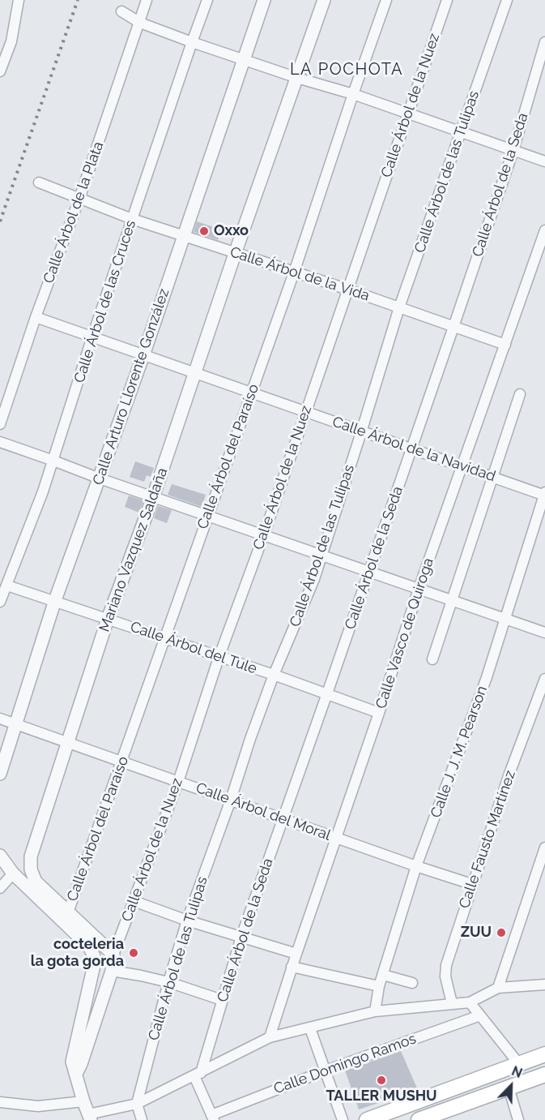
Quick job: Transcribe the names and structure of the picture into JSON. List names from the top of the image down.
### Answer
{
  "streets": {
    "street": [
      "Calle Árbol de la Nuez",
      "Calle Árbol de las Tulipas",
      "Calle Árbol de la Seda",
      "Calle Árbol de la Plata",
      "Calle Árbol de la Vida",
      "Calle Árbol de las Cruces",
      "Calle Arturo Llorente González",
      "Calle Árbol de la Navidad",
      "Calle Árbol del Paraíso",
      "Mariano Vazquez Saldaña",
      "Calle Vasco de Quiroga",
      "Calle Árbol del Tule",
      "Calle J. J. M. Pearson",
      "Calle Árbol del Moral",
      "Calle Fausto Martínez",
      "Calle Domingo Ramos"
    ]
  },
  "crossings": [
    ["Calle Árbol de la Nuez", "Calle Árbol de la Vida"],
    ["Calle Árbol de la Nuez", "Calle Árbol de la Navidad"],
    ["Calle Árbol de la Nuez", "Mariano Vazquez Saldaña"],
    ["Calle Árbol de la Nuez", "Calle Árbol del Tule"],
    ["Calle Árbol de la Nuez", "Calle Árbol del Moral"],
    ["Calle Árbol de las Tulipas", "Calle Árbol de la Vida"],
    ["Calle Árbol de las Tulipas", "Calle Árbol de la Navidad"],
    ["Calle Árbol de las Tulipas", "Calle Árbol del Tule"],
    ["Calle Árbol de las Tulipas", "Calle Árbol del Moral"],
    ["Calle Árbol de la Seda", "Calle Árbol de la Vida"],
    ["Calle Árbol de la Seda", "Calle Árbol de la Navidad"],
    ["Calle Árbol de la Seda", "Calle Árbol del Tule"],
    ["Calle Árbol de la Seda", "Calle Árbol del Moral"],
    ["Calle Árbol de la Plata", "Calle Árbol de la Vida"],
    ["Calle Árbol de la Plata", "Calle Árbol de la Navidad"],
    ["Calle Árbol de la Vida", "Calle Árbol de las Cruces"],
    ["Calle Árbol de la Vida", "Calle Arturo Llorente González"],
    ["Calle Árbol de la Vida", "Calle Árbol del Paraíso"],
    ["Calle Árbol de la Vida", "Mariano Vazquez Saldaña"],
    ["Calle Árbol de la Vida", "Calle Vasco de Quiroga"],
    ["Calle Árbol de las Cruces", "Calle Árbol de la Navidad"],
    ["Calle Árbol de las Cruces", "Calle Árbol del Tule"],
    ["Calle Arturo Llorente González", "Calle Árbol de la Navidad"],
    ["Calle Arturo Llorente González", "Calle Árbol del Tule"],
    ["Calle Arturo Llorente González", "Calle Árbol del Moral"],
    ["Calle Árbol de la Navidad", "Calle Árbol del Paraíso"],
    ["Calle Árbol de la Navidad", "Mariano Vazquez Saldaña"],
    ["Calle Árbol de la Navidad", "Calle Vasco de Quiroga"],
    ["Calle Árbol de la Navidad", "Calle J. J. M. Pearson"],
    ["Calle Árbol del Paraíso", "Mariano Vazquez Saldaña"],
    ["Calle Árbol del Paraíso", "Calle Árbol del Tule"],
    ["Calle Árbol del Paraíso", "Calle Árbol del Moral"],
    ["Mariano Vazquez Saldaña", "Calle Árbol del Tule"],
    ["Mariano Vazquez Saldaña", "Calle Árbol del Moral"],
    ["Calle Vasco de Quiroga", "Calle Árbol del Tule"],
    ["Calle Vasco de Quiroga", "Calle Árbol del Moral"],
    ["Calle J. J. M. Pearson", "Calle Árbol del Moral"],
    ["Calle Árbol del Moral", "Calle Fausto Martínez"]
  ],
  "districts": ["LA POCHOTA"],
  "places": [
    "Oxxo",
    "ZUU",
    "cocteleria la gota gorda",
    "TALLER MUSHU"
  ],
  "north": "top right"
}
